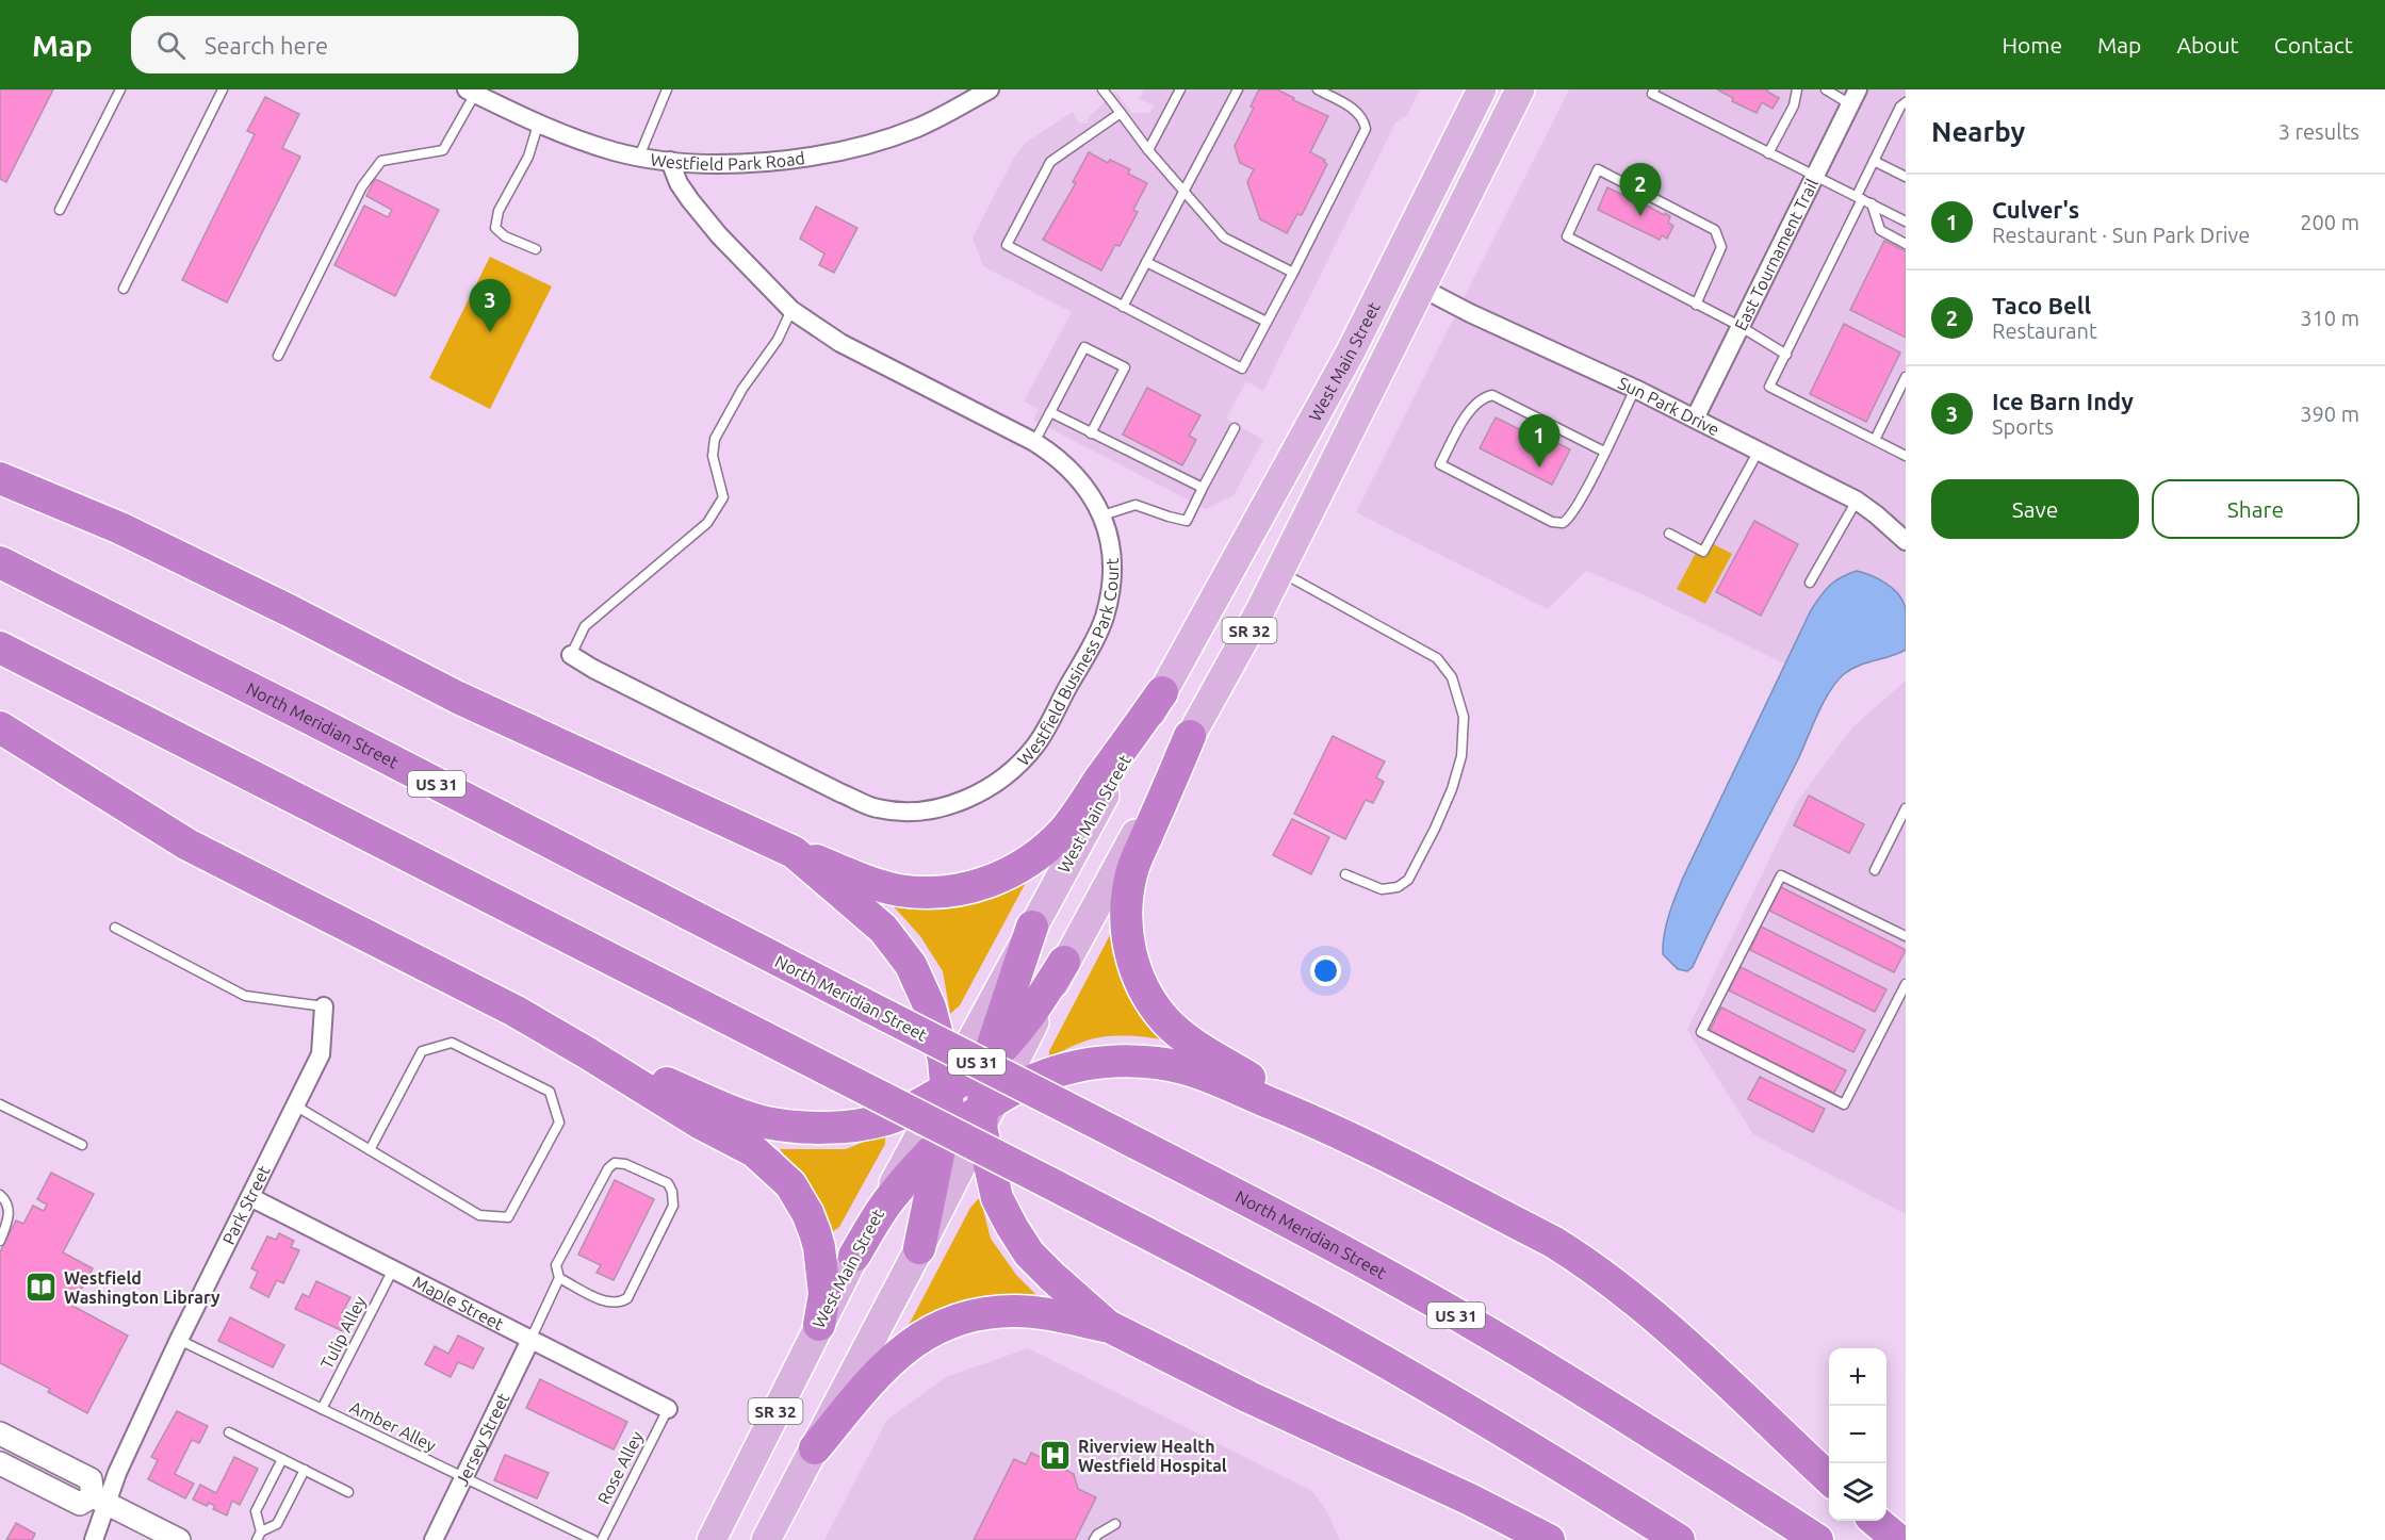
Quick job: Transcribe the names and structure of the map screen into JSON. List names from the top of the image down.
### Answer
{
  "streets": {
    "highway": ["North Meridian Street", "US 31"],
    "main road": ["West Main Street", "SR 32"],
    "street": [
      "Westfield Park Road",
      "East Tournament Trail",
      "Sun Park Drive",
      "Westfield Business Park Court",
      "Park Street",
      "Maple Street",
      "Jersey Street"
    ],
    "lane": ["Tulip Alley", "Amber Alley", "Rose Alley"]
  },
  "crossings": [
    ["Westfield Park Road", "Westfield Business Park Court"],
    ["East Tournament Trail", "Sun Park Drive"],
    ["West Main Street", "Sun Park Drive"],
    ["Park Street", "Maple Street"],
    ["Park Street", "Amber Alley"],
    ["Maple Street", "Tulip Alley"],
    ["Maple Street", "Jersey Street"],
    ["Maple Street", "Rose Alley"],
    ["Tulip Alley", "Amber Alley"],
    ["Amber Alley", "Jersey Street"]
  ],
  "places": {
    "library": ["Westfield Washington Library"],
    "hospital": ["Riverview Health Westfield Hospital"]
  },
  "page": {
    "header": "Map",
    "search": "Search here",
    "nav": [
      "Home",
      "Map",
      "About",
      "Contact"
    ],
    "heading": ["Nearby", "3 results"],
    "pins": ["2", "3", "1"],
    "list": [
      {
        "mark": "1",
        "name": "Culver's",
        "note": "Restaurant · Sun Park Drive",
        "value": "200 m"
      },
      {
        "mark": "2",
        "name": "Taco Bell",
        "note": "Restaurant",
        "value": "310 m"
      },
      {
        "mark": "3",
        "name": "Ice Barn Indy",
        "note": "Sports",
        "value": "390 m"
      }
    ],
    "buttons": ["Save", "Share"],
    "map_buttons": ["+", "−"]
  }
}
